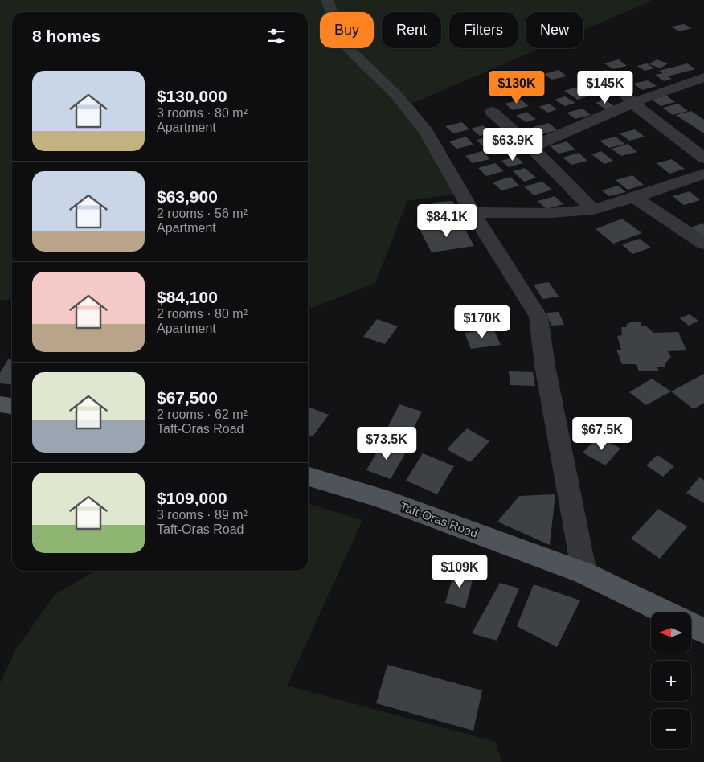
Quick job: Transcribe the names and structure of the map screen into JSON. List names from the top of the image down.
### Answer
{
  "streets": {
    "main road": ["Taft-Oras Road"]
  },
  "north": "left",
  "page": {
    "chip": [
      "Buy",
      "Rent",
      "Filters",
      "New"
    ],
    "heading": "8 homes",
    "list": [
      {
        "name": "$130,000",
        "note": "3 rooms · 80 m² · Apartment"
      },
      {
        "name": "$63,900",
        "note": "2 rooms · 56 m² · Apartment"
      },
      {
        "name": "$84,100",
        "note": "2 rooms · 80 m² · Apartment"
      },
      {
        "name": "$67,500",
        "note": "2 rooms · 62 m² · Taft-Oras Road"
      },
      {
        "name": "$109,000",
        "note": "3 rooms · 89 m² · Taft-Oras Road"
      }
    ],
    "price": [
      "$130K",
      "$145K",
      "$63.9K",
      "$84.1K",
      "$170K",
      "$67.5K",
      "$73.5K",
      "$109K"
    ],
    "map_buttons": ["+", "−"]
  }
}
